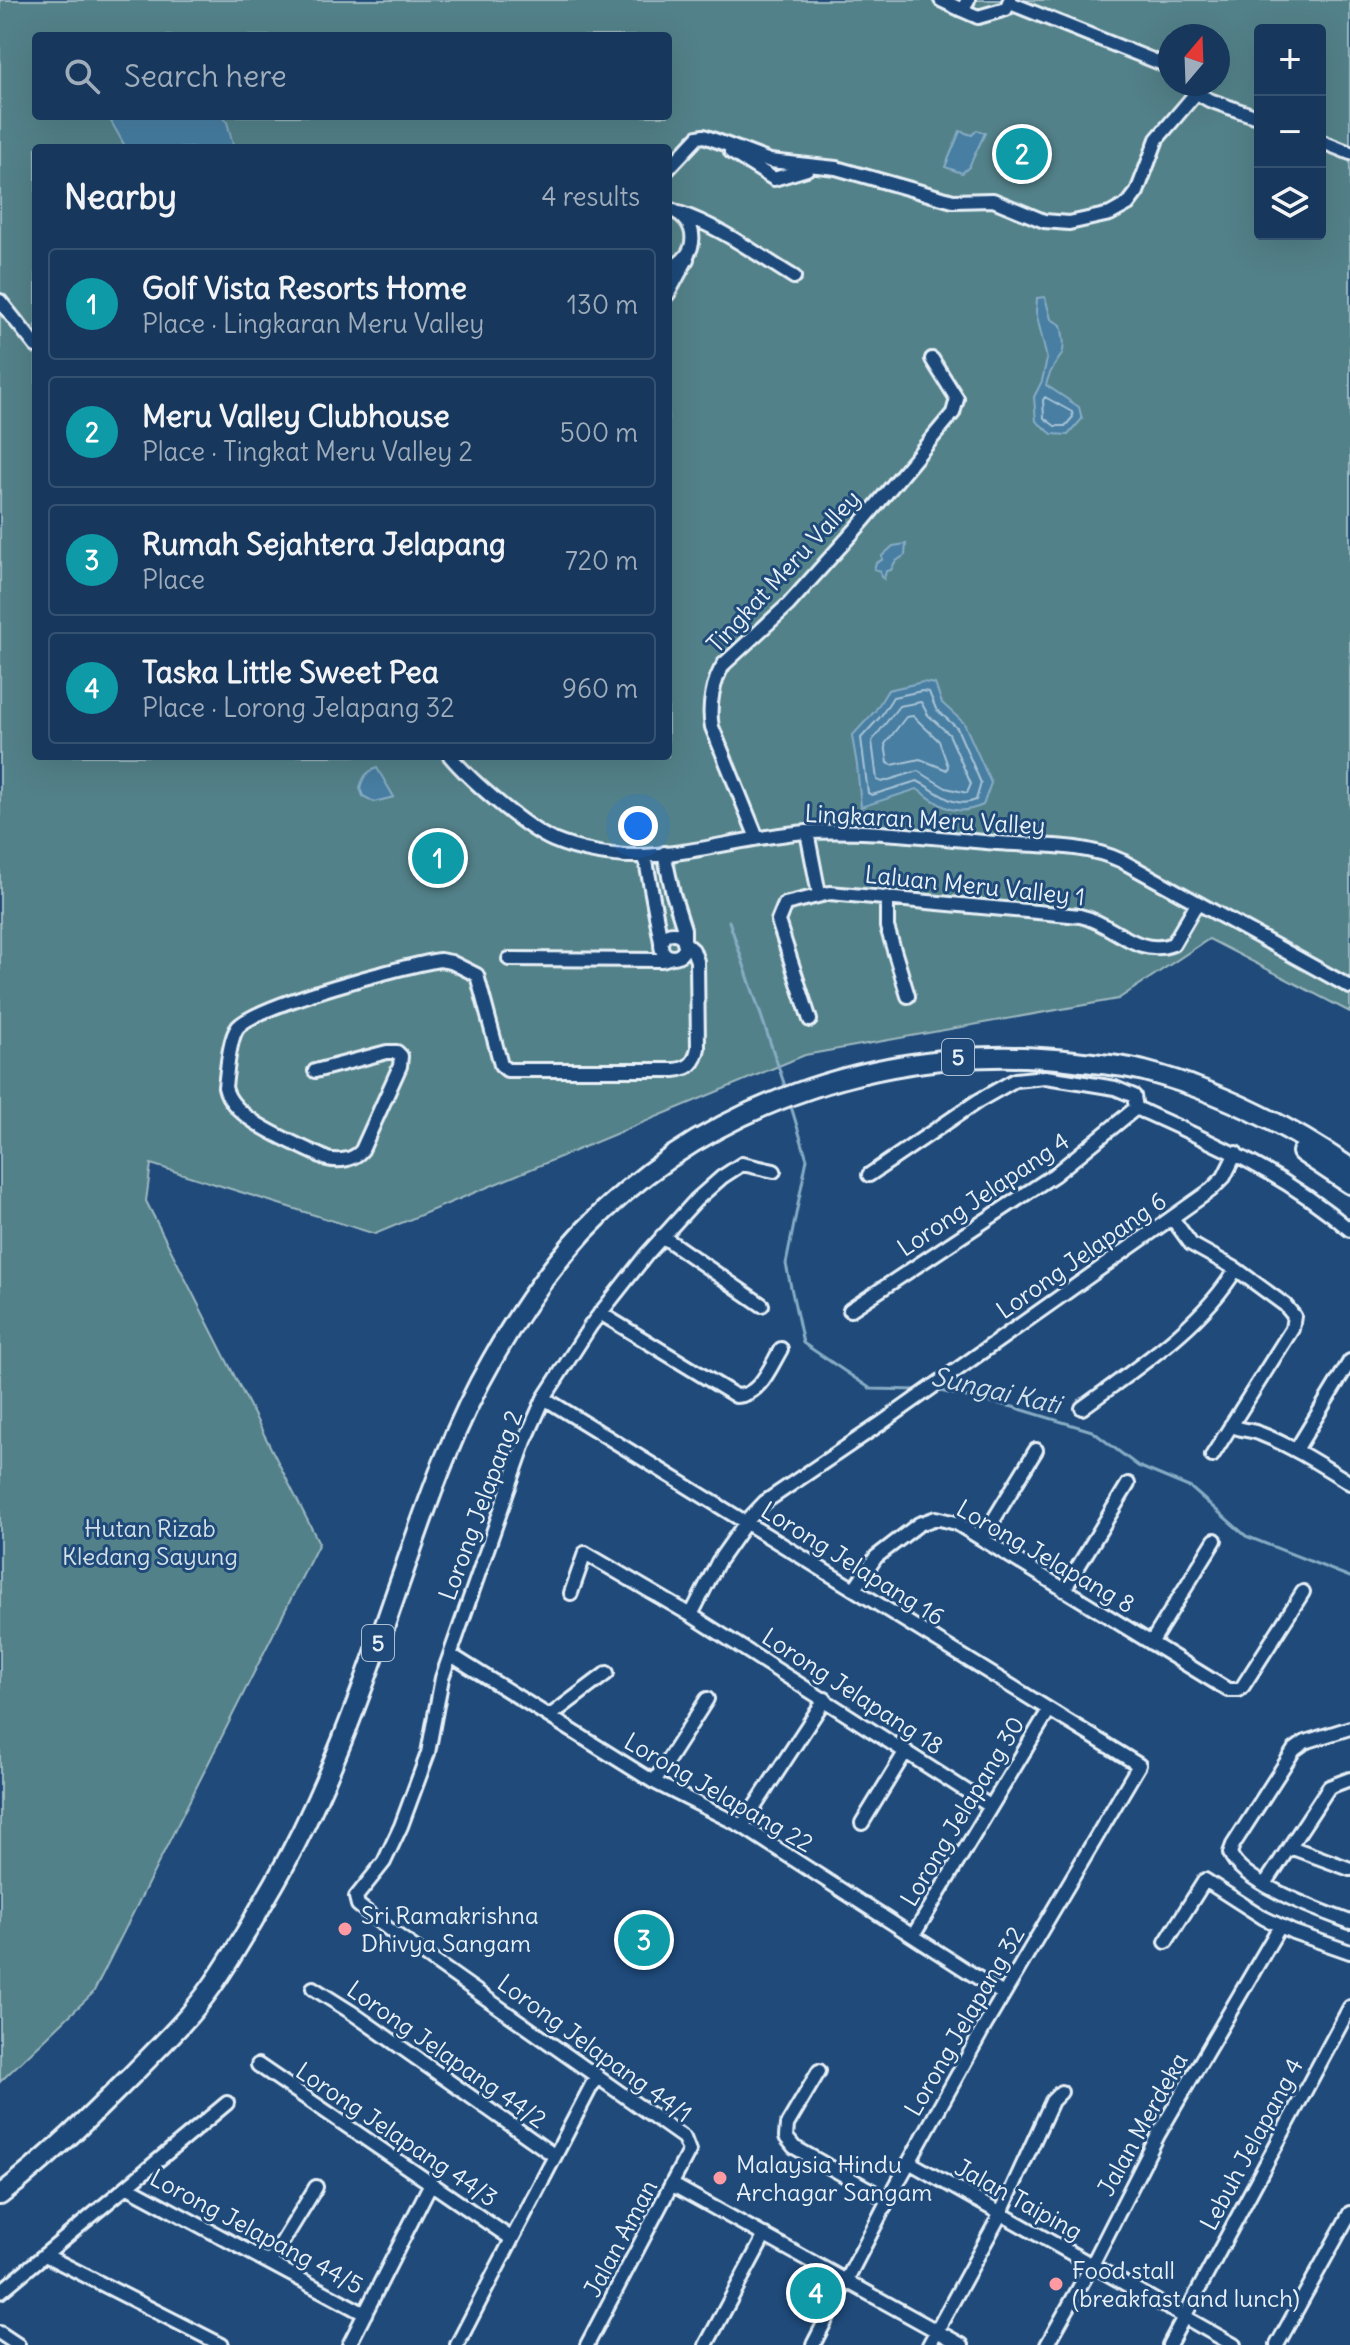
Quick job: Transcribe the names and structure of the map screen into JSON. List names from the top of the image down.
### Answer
{
  "streets": {
    "highway": ["5"],
    "street": [
      "Tingkat Meru Valley",
      "Lingkaran Meru Valley",
      "Laluan Meru Valley 1",
      "Lorong Jelapang 4",
      "Lorong Jelapang 6",
      "Lorong Jelapang 2",
      "Lorong Jelapang 8",
      "Lorong Jelapang 16",
      "Lorong Jelapang 18",
      "Lorong Jelapang 22",
      "Lorong Jelapang 30",
      "Lorong Jelapang 32",
      "Lorong Jelapang 44/1",
      "Lorong Jelapang 44/2",
      "Jalan Merdeka",
      "Lorong Jelapang 44/3",
      "Lebuh Jelapang 4",
      "Jalan Taiping",
      "Lorong Jelapang 44/5",
      "Jalan Aman"
    ]
  },
  "crossings": [
    ["Tingkat Meru Valley", "Lingkaran Meru Valley"],
    ["Lingkaran Meru Valley", "Laluan Meru Valley 1"],
    ["Lorong Jelapang 6", "Lorong Jelapang 16"],
    ["Lorong Jelapang 2", "Lorong Jelapang 16"],
    ["Lorong Jelapang 2", "Lorong Jelapang 22"],
    ["Lorong Jelapang 2", "Lorong Jelapang 44/1"],
    ["Lorong Jelapang 8", "Lorong Jelapang 16"],
    ["Lorong Jelapang 16", "Lorong Jelapang 30"],
    ["Lorong Jelapang 16", "Lorong Jelapang 32"],
    ["Lorong Jelapang 18", "Lorong Jelapang 30"],
    ["Lorong Jelapang 22", "Lorong Jelapang 30"],
    ["Lorong Jelapang 22", "Lorong Jelapang 32"],
    ["Lorong Jelapang 32", "Jalan Taiping"],
    ["Lorong Jelapang 44/1", "Jalan Aman"],
    ["Jalan Merdeka", "Jalan Taiping"],
    ["Lebuh Jelapang 4", "Jalan Taiping"]
  ],
  "water": ["Sungai Kati"],
  "parks": ["Hutan Rizab Kledang Sayung"],
  "places": ["Sri Ramakrishna Dhivya Sangam", "Malaysia Hindu Archagar Sangam", "Food stall (breakfast and lunch)"],
  "north": "top",
  "page": {
    "map_buttons": ["+", "−"],
    "search": "Search here",
    "pins": [
      "2",
      "1",
      "3",
      "4"
    ],
    "heading": ["Nearby", "4 results"],
    "list": [
      {
        "mark": "1",
        "name": "Golf Vista Resorts Home",
        "note": "Place · Lingkaran Meru Valley",
        "value": "130 m"
      },
      {
        "mark": "2",
        "name": "Meru Valley Clubhouse",
        "note": "Place · Tingkat Meru Valley 2",
        "value": "500 m"
      },
      {
        "mark": "3",
        "name": "Rumah Sejahtera Jelapang",
        "note": "Place",
        "value": "720 m"
      },
      {
        "mark": "4",
        "name": "Taska Little Sweet Pea",
        "note": "Place · Lorong Jelapang 32",
        "value": "960 m"
      }
    ]
  }
}
